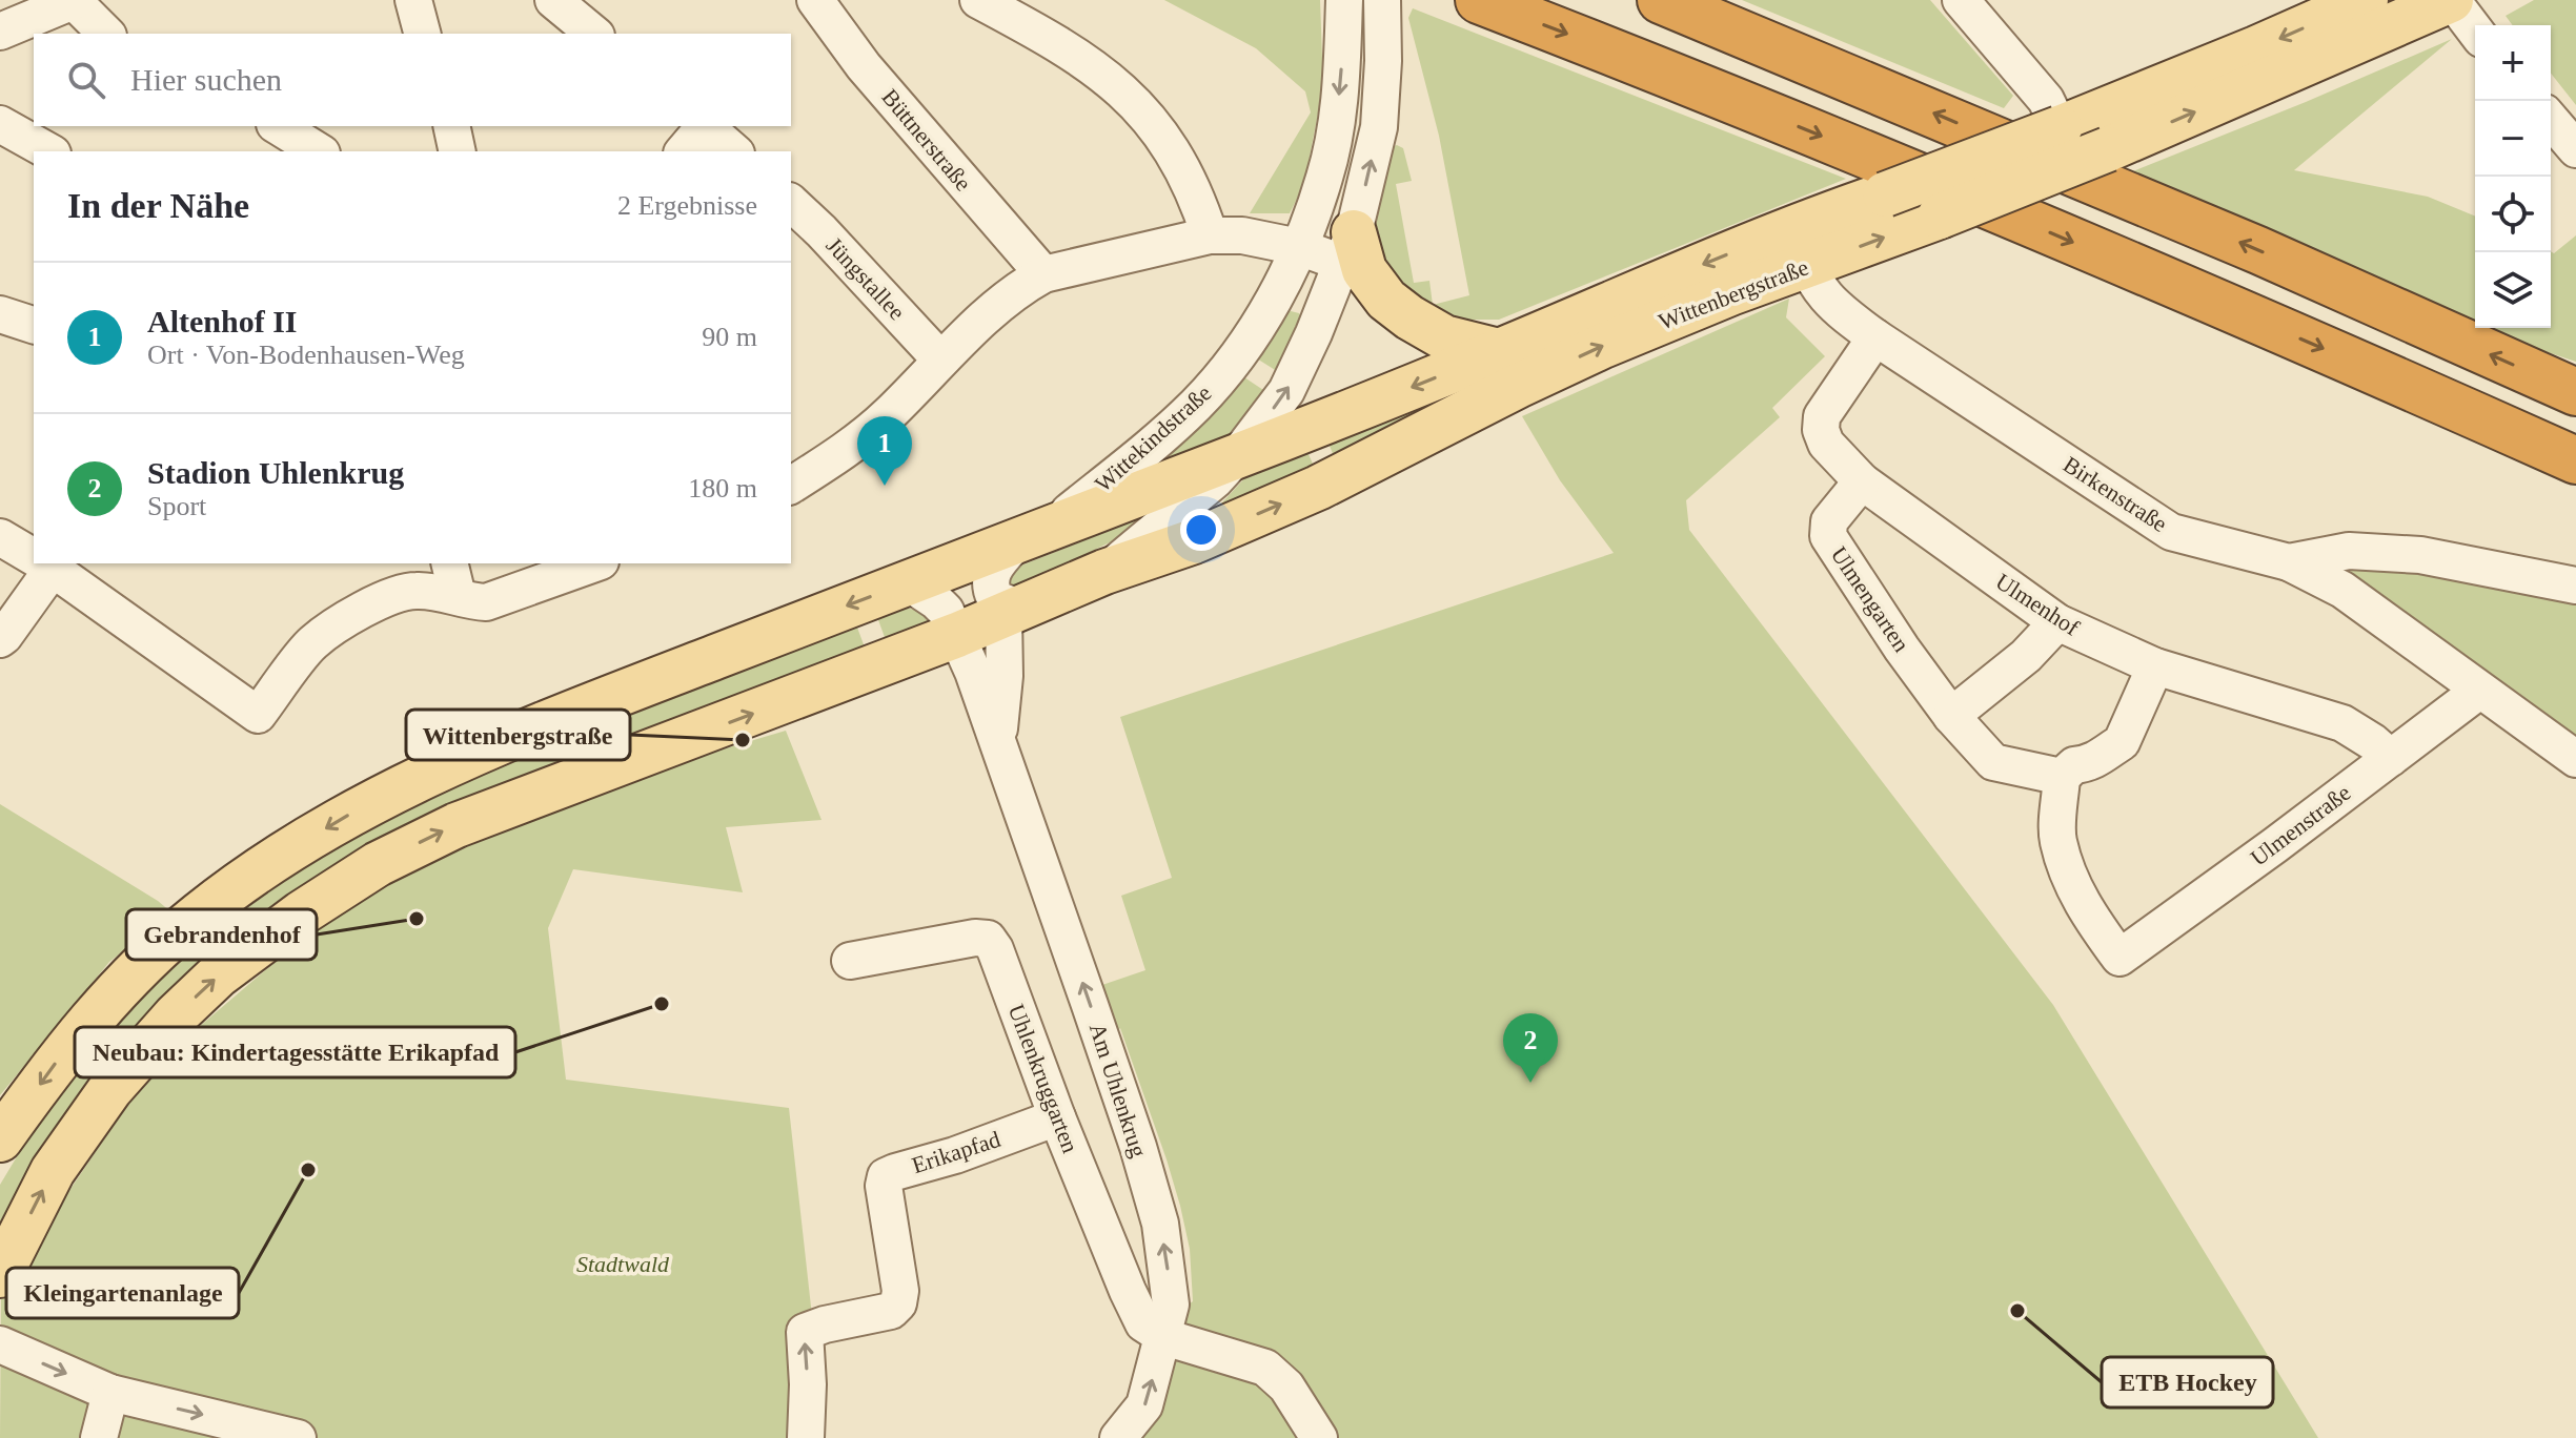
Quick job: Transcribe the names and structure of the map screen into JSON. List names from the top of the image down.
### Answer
{
  "streets": {
    "main road": ["Wittenbergstraße"],
    "street": [
      "Büttnerstraße",
      "Jüngstallee",
      "Wittekindstraße",
      "Birkenstraße",
      "Ulmengarten",
      "Ulmenhof",
      "Ulmenstraße",
      "Uhlenkruggarten",
      "Am Uhlenkrug",
      "Erikapfad"
    ]
  },
  "crossings": [
    ["Wittenbergstraße", "Wittekindstraße"],
    ["Wittenbergstraße", "Birkenstraße"],
    ["Wittenbergstraße", "Am Uhlenkrug"],
    ["Birkenstraße", "Ulmenhof"],
    ["Ulmengarten", "Ulmenhof"],
    ["Ulmengarten", "Ulmenstraße"],
    ["Ulmenhof", "Ulmenstraße"],
    ["Uhlenkruggarten", "Am Uhlenkrug"],
    ["Uhlenkruggarten", "Erikapfad"]
  ],
  "one_way": ["Am Uhlenkrug"],
  "parks": ["Stadtwald"],
  "places": [
    "Wittenbergstraße",
    "Gebrandenhof",
    "Neubau: Kindertagesstätte Erikapfad",
    "Kleingartenanlage",
    "ETB Hockey"
  ],
  "page": {
    "map_buttons": ["+", "−"],
    "search": "Hier suchen",
    "heading": ["In der Nähe", "2 Ergebnisse"],
    "list": [
      {
        "mark": "1",
        "name": "Altenhof II",
        "note": "Ort · Von-Bodenhausen-Weg",
        "value": "90 m"
      },
      {
        "mark": "2",
        "name": "Stadion Uhlenkrug",
        "note": "Sport",
        "value": "180 m"
      }
    ],
    "pins": ["1", "2"]
  }
}
